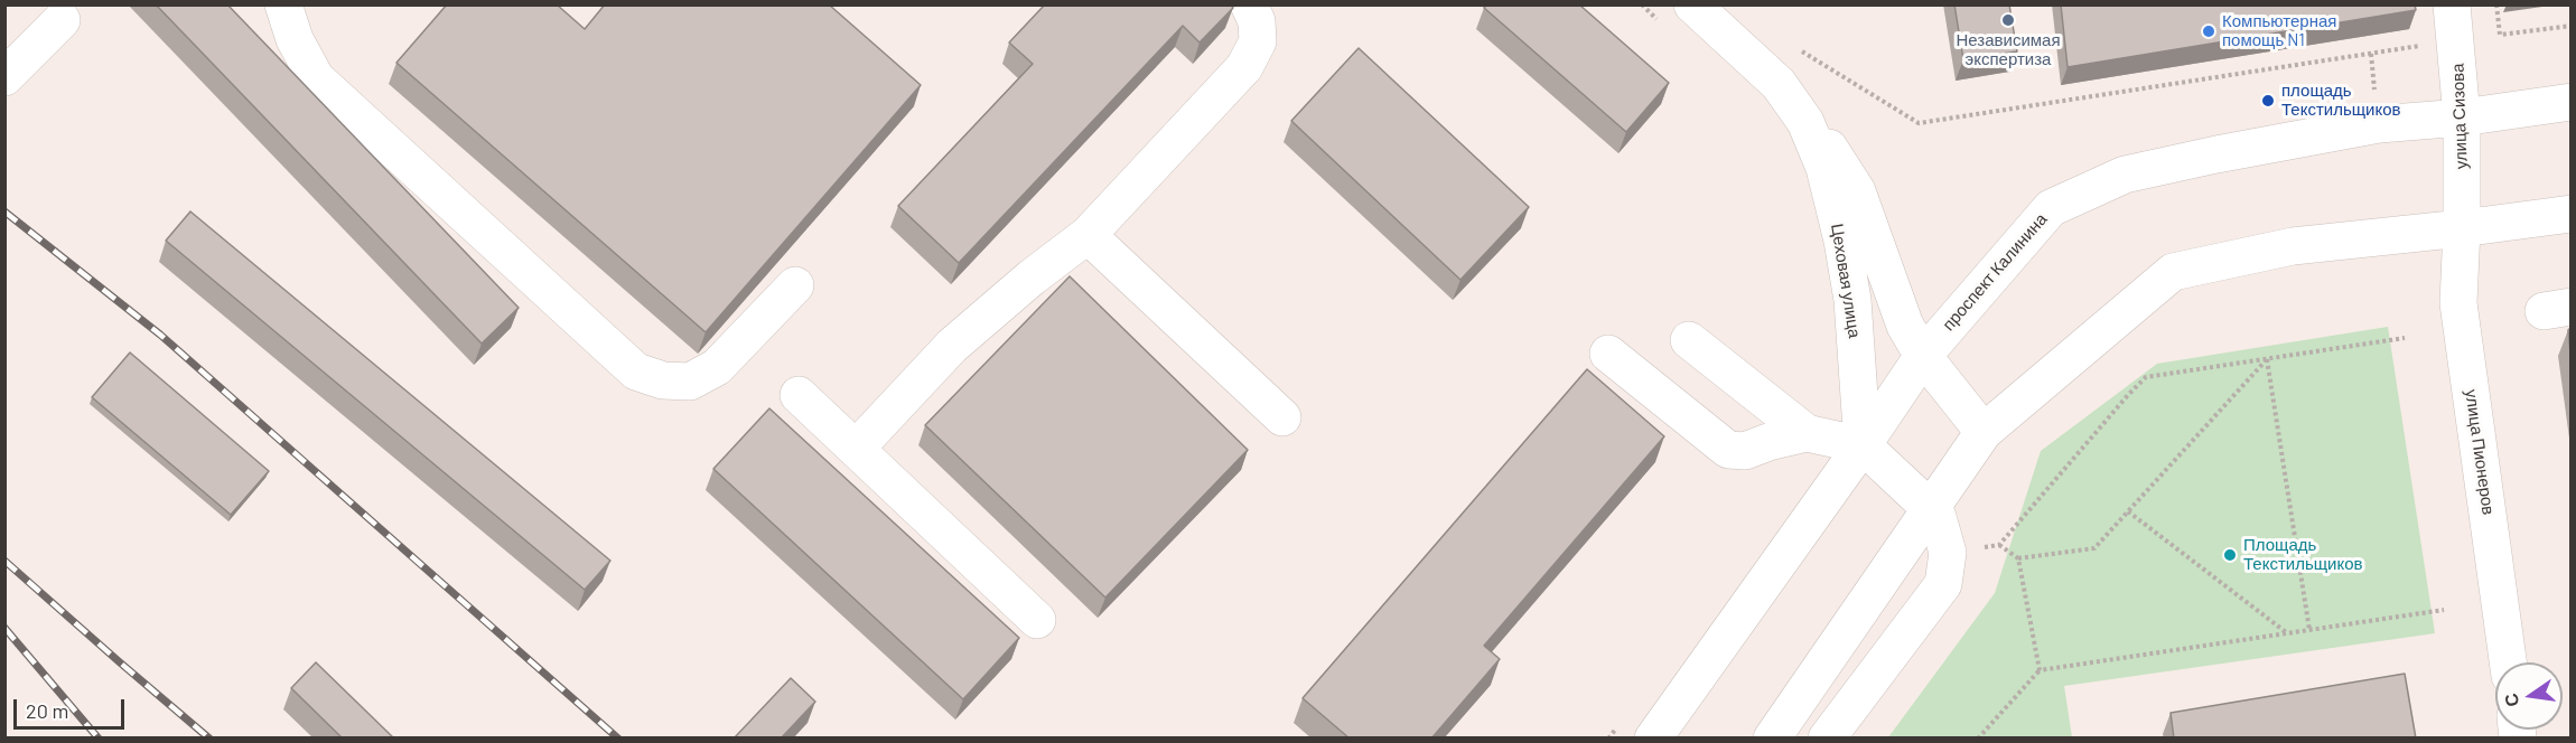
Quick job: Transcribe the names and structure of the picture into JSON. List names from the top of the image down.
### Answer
{
  "streets": {
    "main road": [
      "улица Сизова",
      "проспект Калинина",
      "Цеховая улица",
      "улица Пионеров"
    ]
  },
  "crossings": [
    ["улица Сизова", "проспект Калинина"],
    ["улица Сизова", "улица Пионеров"],
    ["проспект Калинина", "Цеховая улица"]
  ],
  "places": [
    "Независимая экспертиза",
    "Компьютерная помощь N1",
    "площадь Текстильщиков",
    "Площадь Текстильщиков"
  ],
  "scale_bar": "20 m",
  "north": "left"
}
